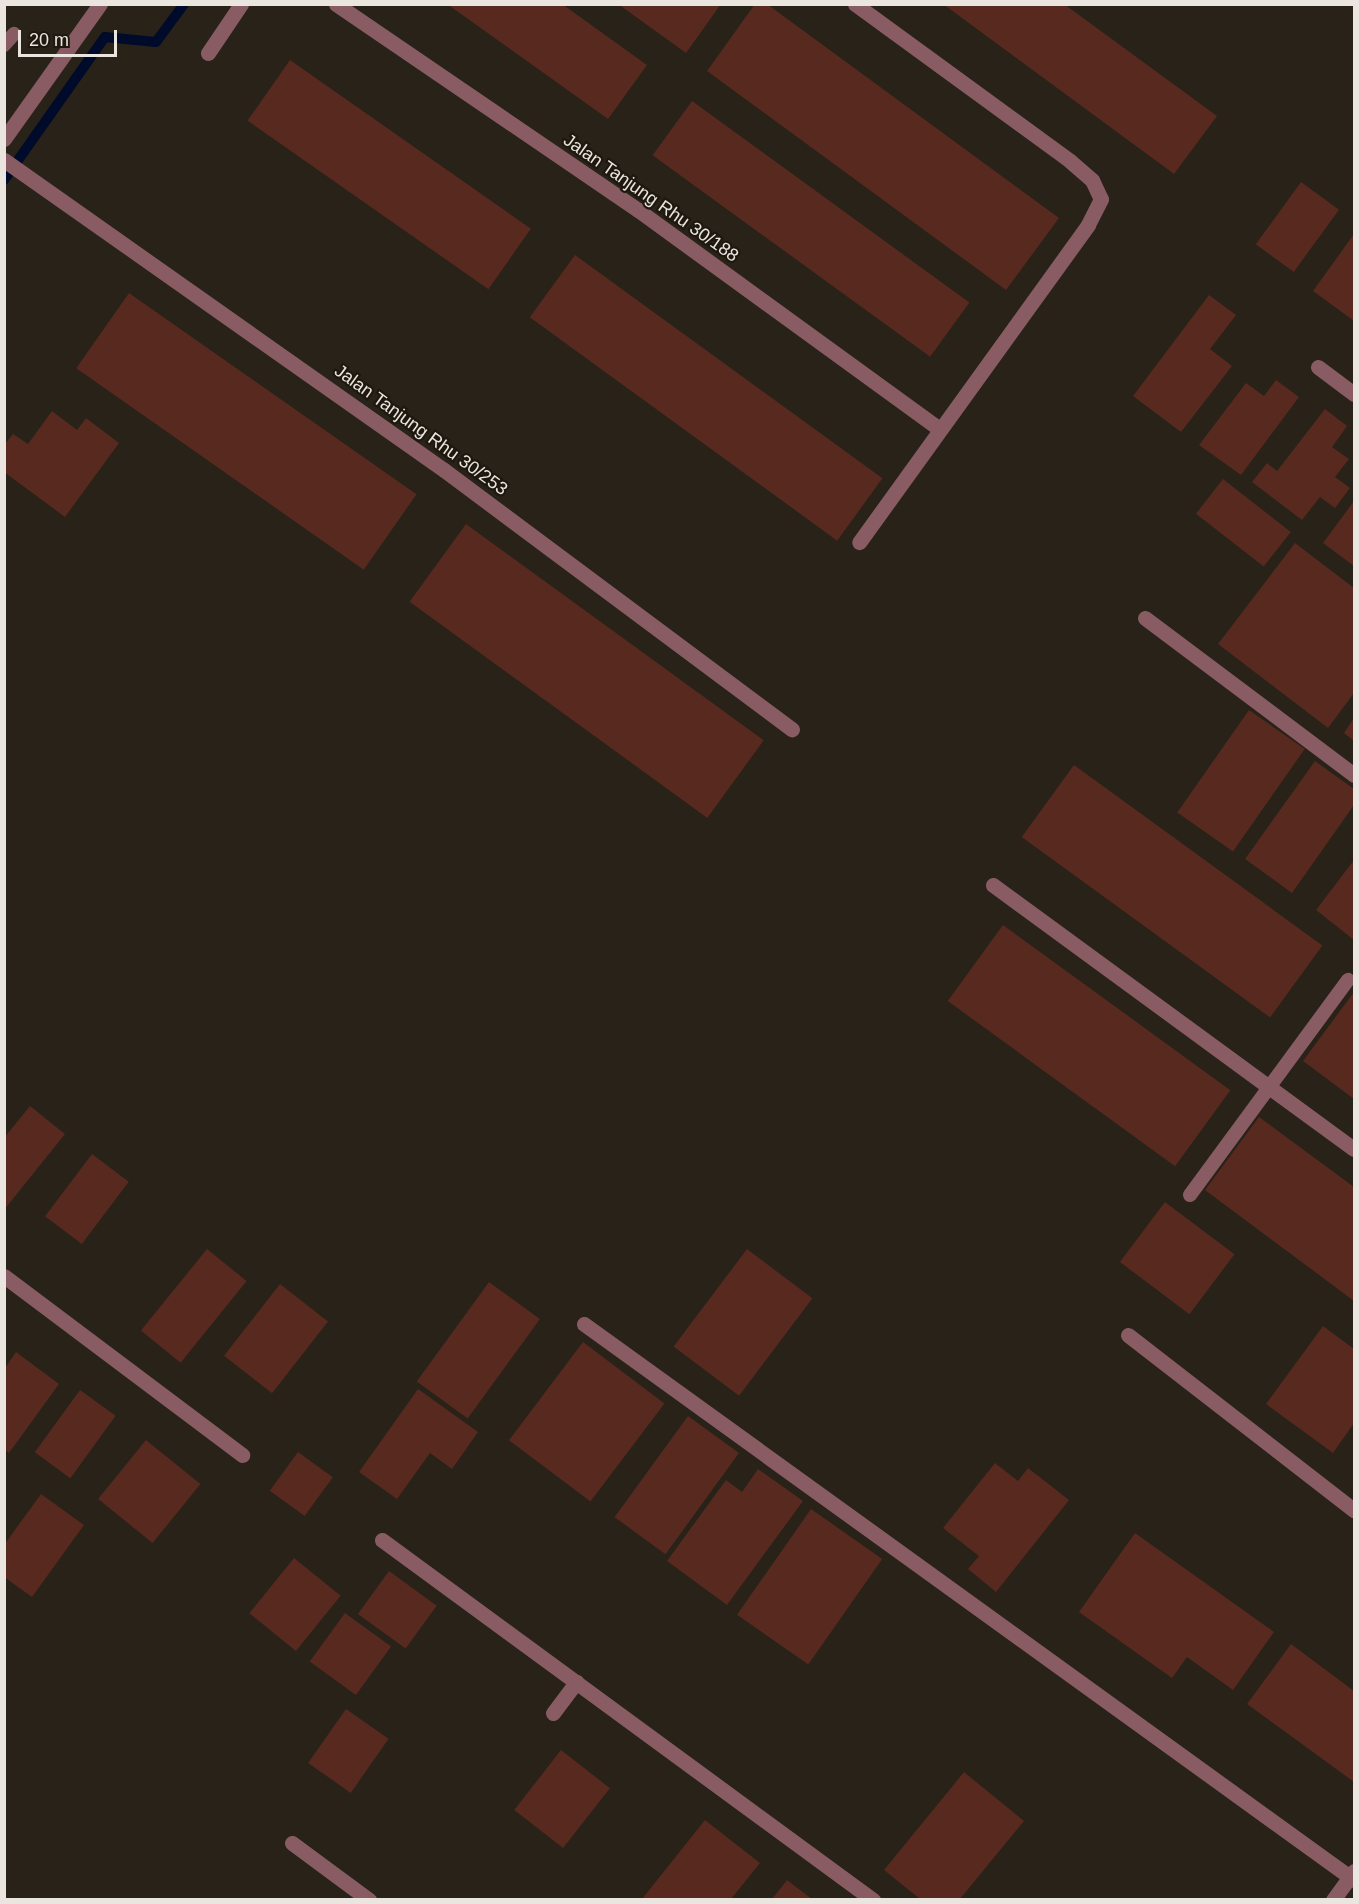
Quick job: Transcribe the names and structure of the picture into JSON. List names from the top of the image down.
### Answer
{
  "streets": {
    "street": ["Jalan Tanjung Rhu 30/188", "Jalan Tanjung Rhu 30/253"]
  },
  "scale_bar": "20 m"
}
